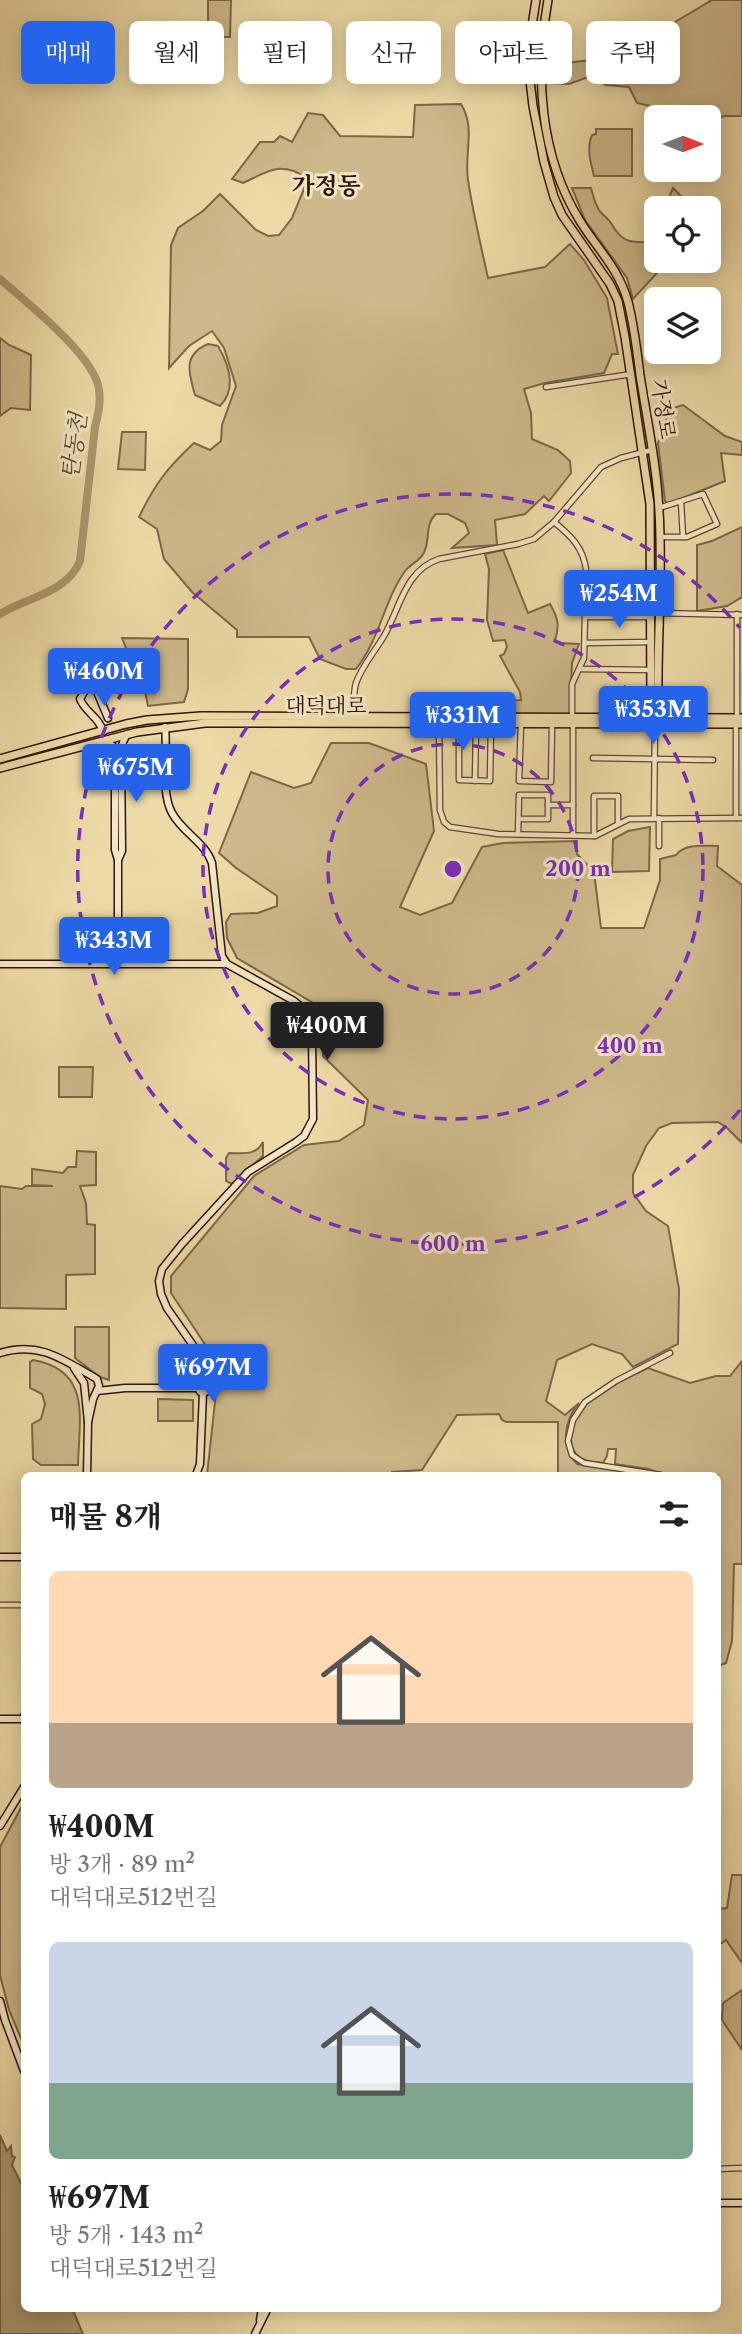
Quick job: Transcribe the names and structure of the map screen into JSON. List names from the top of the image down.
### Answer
{
  "streets": {
    "main road": ["가정로", "대덕대로"]
  },
  "crossings": [
    ["가정로", "대덕대로"]
  ],
  "districts": ["가정동"],
  "water": ["탄동천"],
  "north": "right",
  "page": {
    "chip": [
      "매매",
      "월세",
      "필터",
      "신규",
      "아파트",
      "주택"
    ],
    "price": [
      "₩254M",
      "₩460M",
      "₩353M",
      "₩331M",
      "₩675M",
      "₩343M",
      "₩400M",
      "₩697M"
    ],
    "heading": "매물 8개",
    "list": [
      {
        "name": "₩400M",
        "note": "방 3개 · 89 m² · 대덕대로512번길"
      },
      {
        "name": "₩697M",
        "note": "방 5개 · 143 m² · 대덕대로512번길"
      }
    ]
  },
  "rings": ["200 m", "400 m", "600 m"]
}
